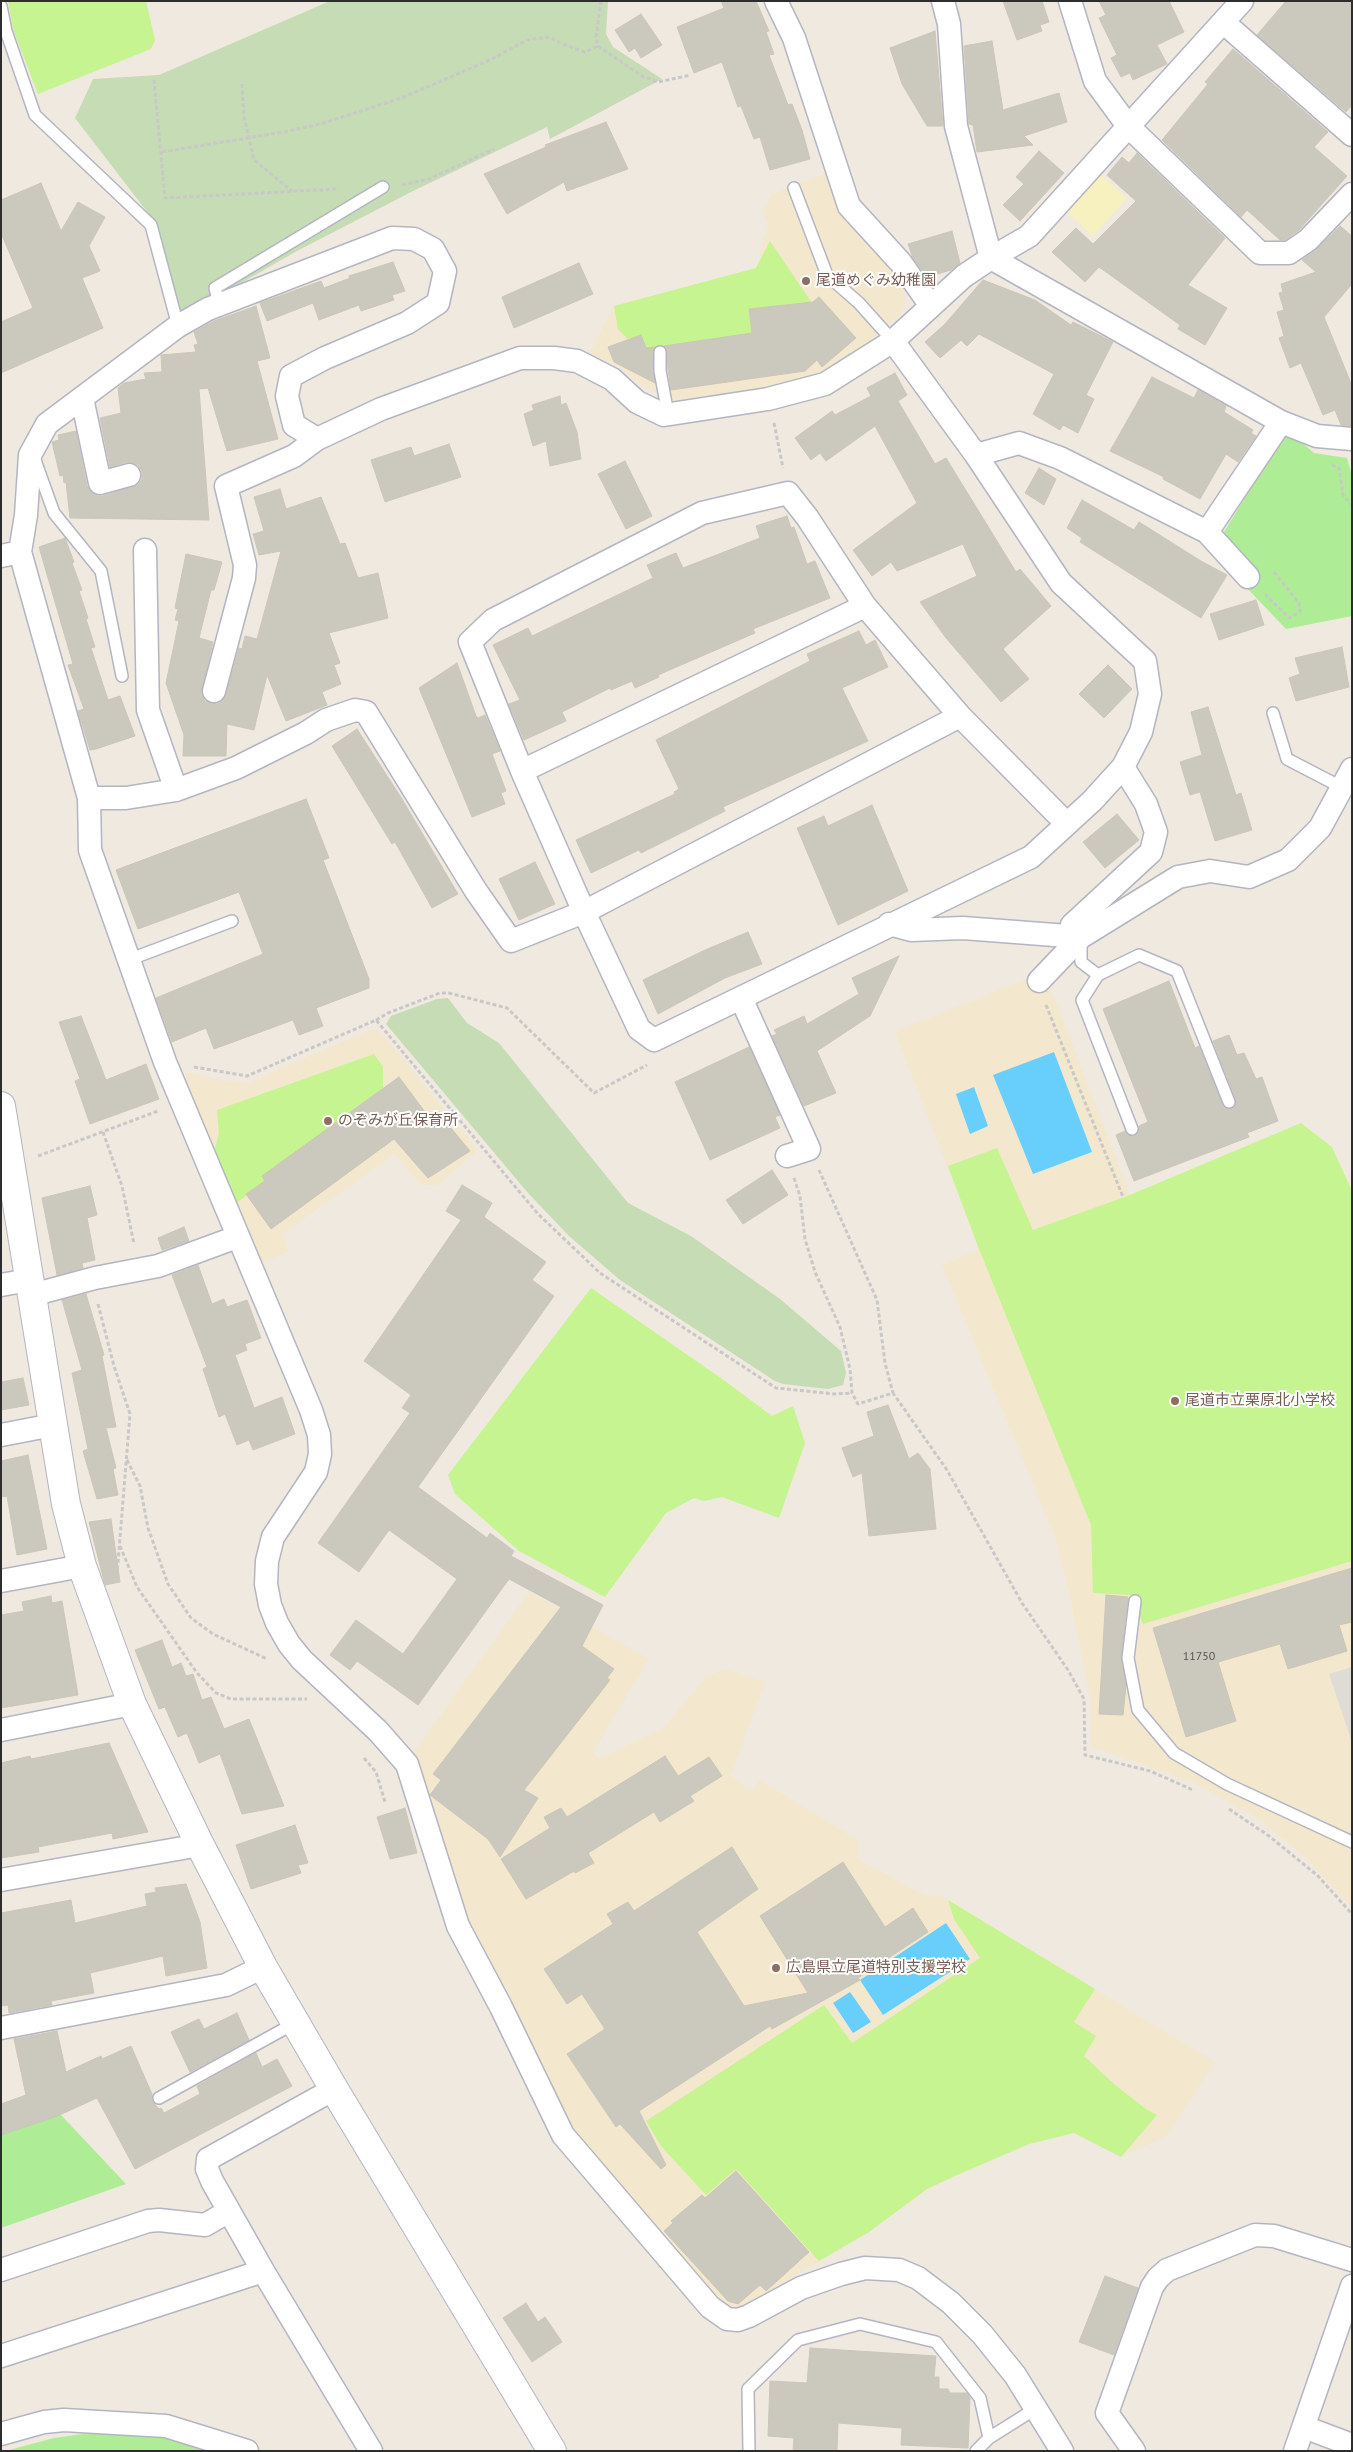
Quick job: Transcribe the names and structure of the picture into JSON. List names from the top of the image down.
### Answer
{
  "places": [
    "尾道めぐみ幼稚園",
    "のぞみが丘保育所",
    "尾道市立栗原北小学校",
    "広島県立尾道特別支援学校"
  ],
  "house_numbers": ["11750"]
}
